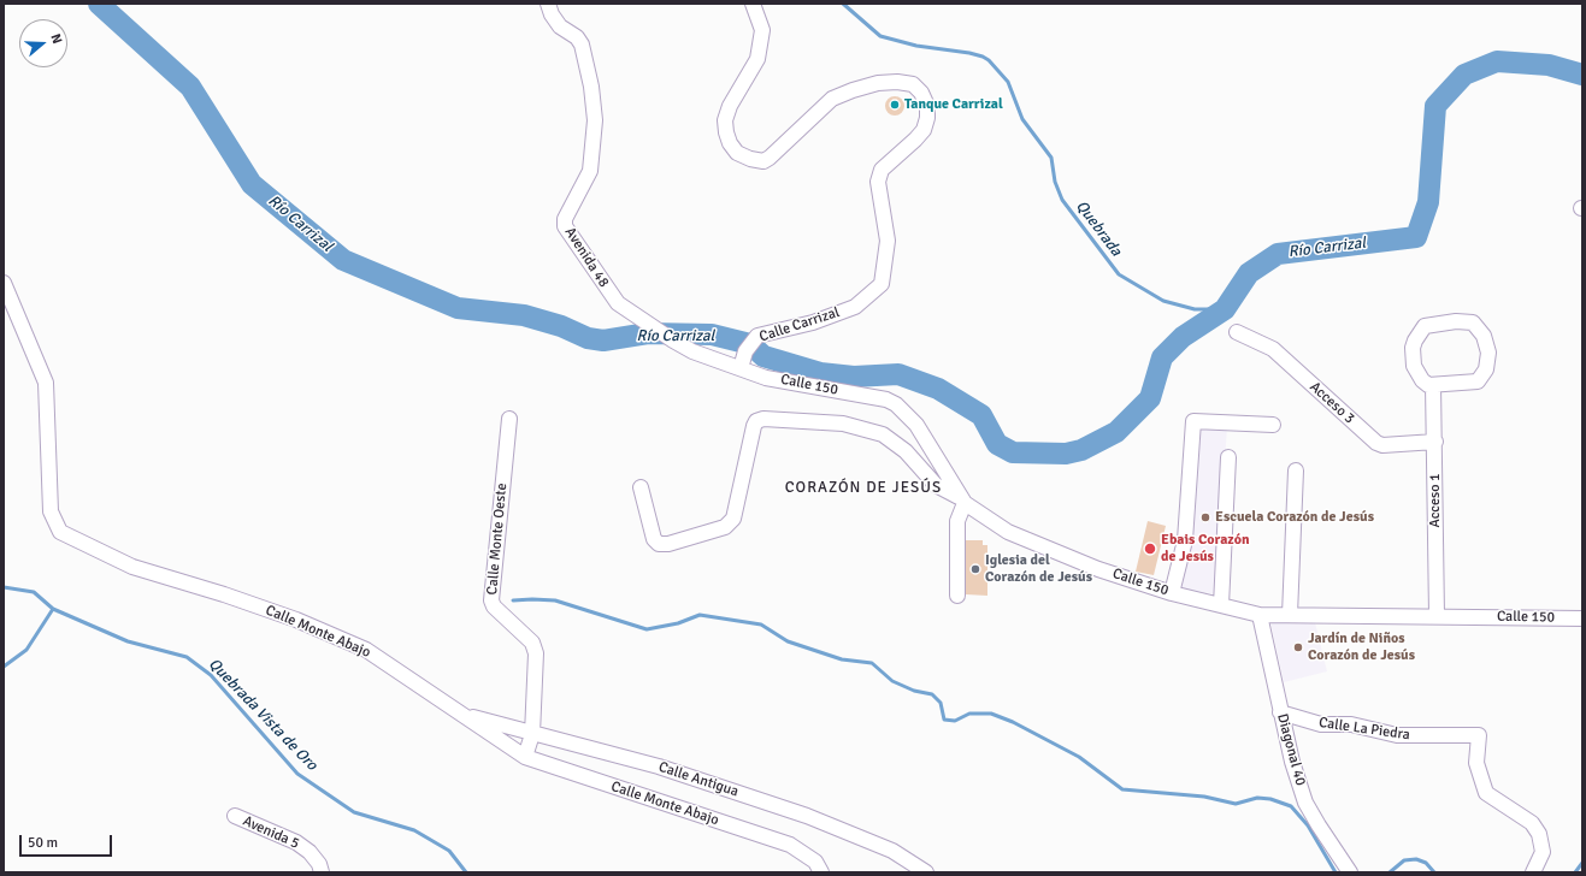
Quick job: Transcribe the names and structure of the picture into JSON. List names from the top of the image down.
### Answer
{
  "streets": {
    "street": [
      "Avenida 48",
      "Calle Carrizal",
      "Calle 150",
      "Acceso 3",
      "Acceso 1",
      "Calle Monte Oeste",
      "Calle Monte Abajo",
      "Calle La Piedra",
      "Diagonal 40",
      "Calle Antigua",
      "Avenida 5"
    ]
  },
  "crossings": [
    ["Avenida 48", "Calle Carrizal"],
    ["Avenida 48", "Calle 150"],
    ["Calle Carrizal", "Calle 150"],
    ["Calle 150", "Acceso 1"],
    ["Calle 150", "Diagonal 40"],
    ["Acceso 3", "Acceso 1"],
    ["Calle Monte Oeste", "Calle Monte Abajo"],
    ["Calle Monte Oeste", "Calle Antigua"],
    ["Calle Monte Abajo", "Calle Antigua"],
    ["Calle La Piedra", "Diagonal 40"]
  ],
  "districts": ["CORAZÓN DE JESÚS"],
  "water": ["Río Carrizal", "Quebrada", "Quebrada Vista de Oro"],
  "places": [
    "Tanque Carrizal",
    "Escuela Corazón de Jesús",
    "Ebais Corazón de Jesús",
    "Iglesia del Corazón de Jesús",
    "Jardín de Niños Corazón de Jesús"
  ],
  "scale_bar": "50 m",
  "north": "right"
}
